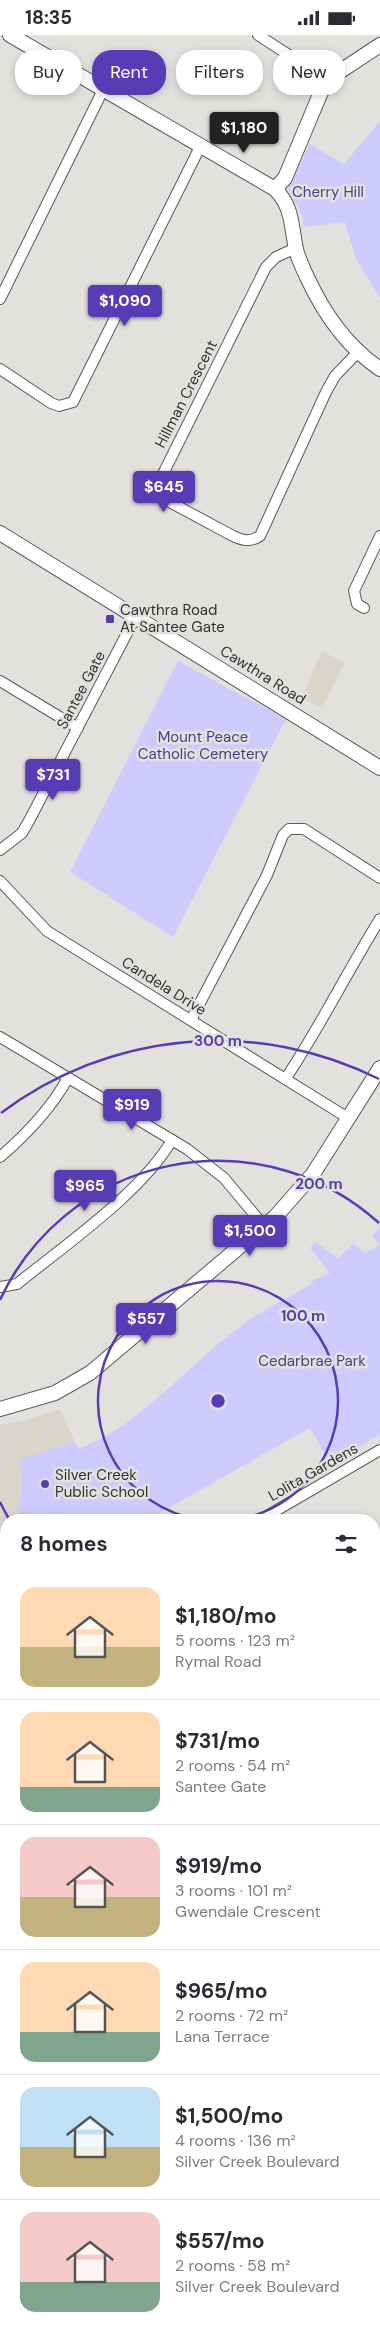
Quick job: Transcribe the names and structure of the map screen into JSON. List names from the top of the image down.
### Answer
{
  "streets": {
    "street": [
      "Hillman Crescent",
      "Cawthra Road",
      "Santee Gate",
      "Candela Drive",
      "Lolita Gardens"
    ]
  },
  "crossings": [
    ["Cawthra Road", "Santee Gate"]
  ],
  "parks": ["Cherry Hill", "Mount Peace Catholic Cemetery", "Cedarbrae Park"],
  "places": {
    "transit": ["Cawthra Road At Santee Gate"],
    "other": ["Silver Creek Public School"]
  },
  "page": {
    "status": "18:35",
    "chip": [
      "Buy",
      "Rent",
      "Filters",
      "New"
    ],
    "price": [
      "$1,180",
      "$1,090",
      "$645",
      "$731",
      "$919",
      "$965",
      "$1,500",
      "$557"
    ],
    "heading": "8 homes",
    "list": [
      {
        "name": "$1,180/mo",
        "note": "5 rooms · 123 m² · Rymal Road"
      },
      {
        "name": "$731/mo",
        "note": "2 rooms · 54 m² · Santee Gate"
      },
      {
        "name": "$919/mo",
        "note": "3 rooms · 101 m² · Gwendale Crescent"
      },
      {
        "name": "$965/mo",
        "note": "2 rooms · 72 m² · Lana Terrace"
      },
      {
        "name": "$1,500/mo",
        "note": "4 rooms · 136 m² · Silver Creek Boulevard"
      },
      {
        "name": "$557/mo",
        "note": "2 rooms · 58 m² · Silver Creek Boulevard"
      }
    ]
  },
  "rings": ["300 m", "200 m", "100 m"]
}
